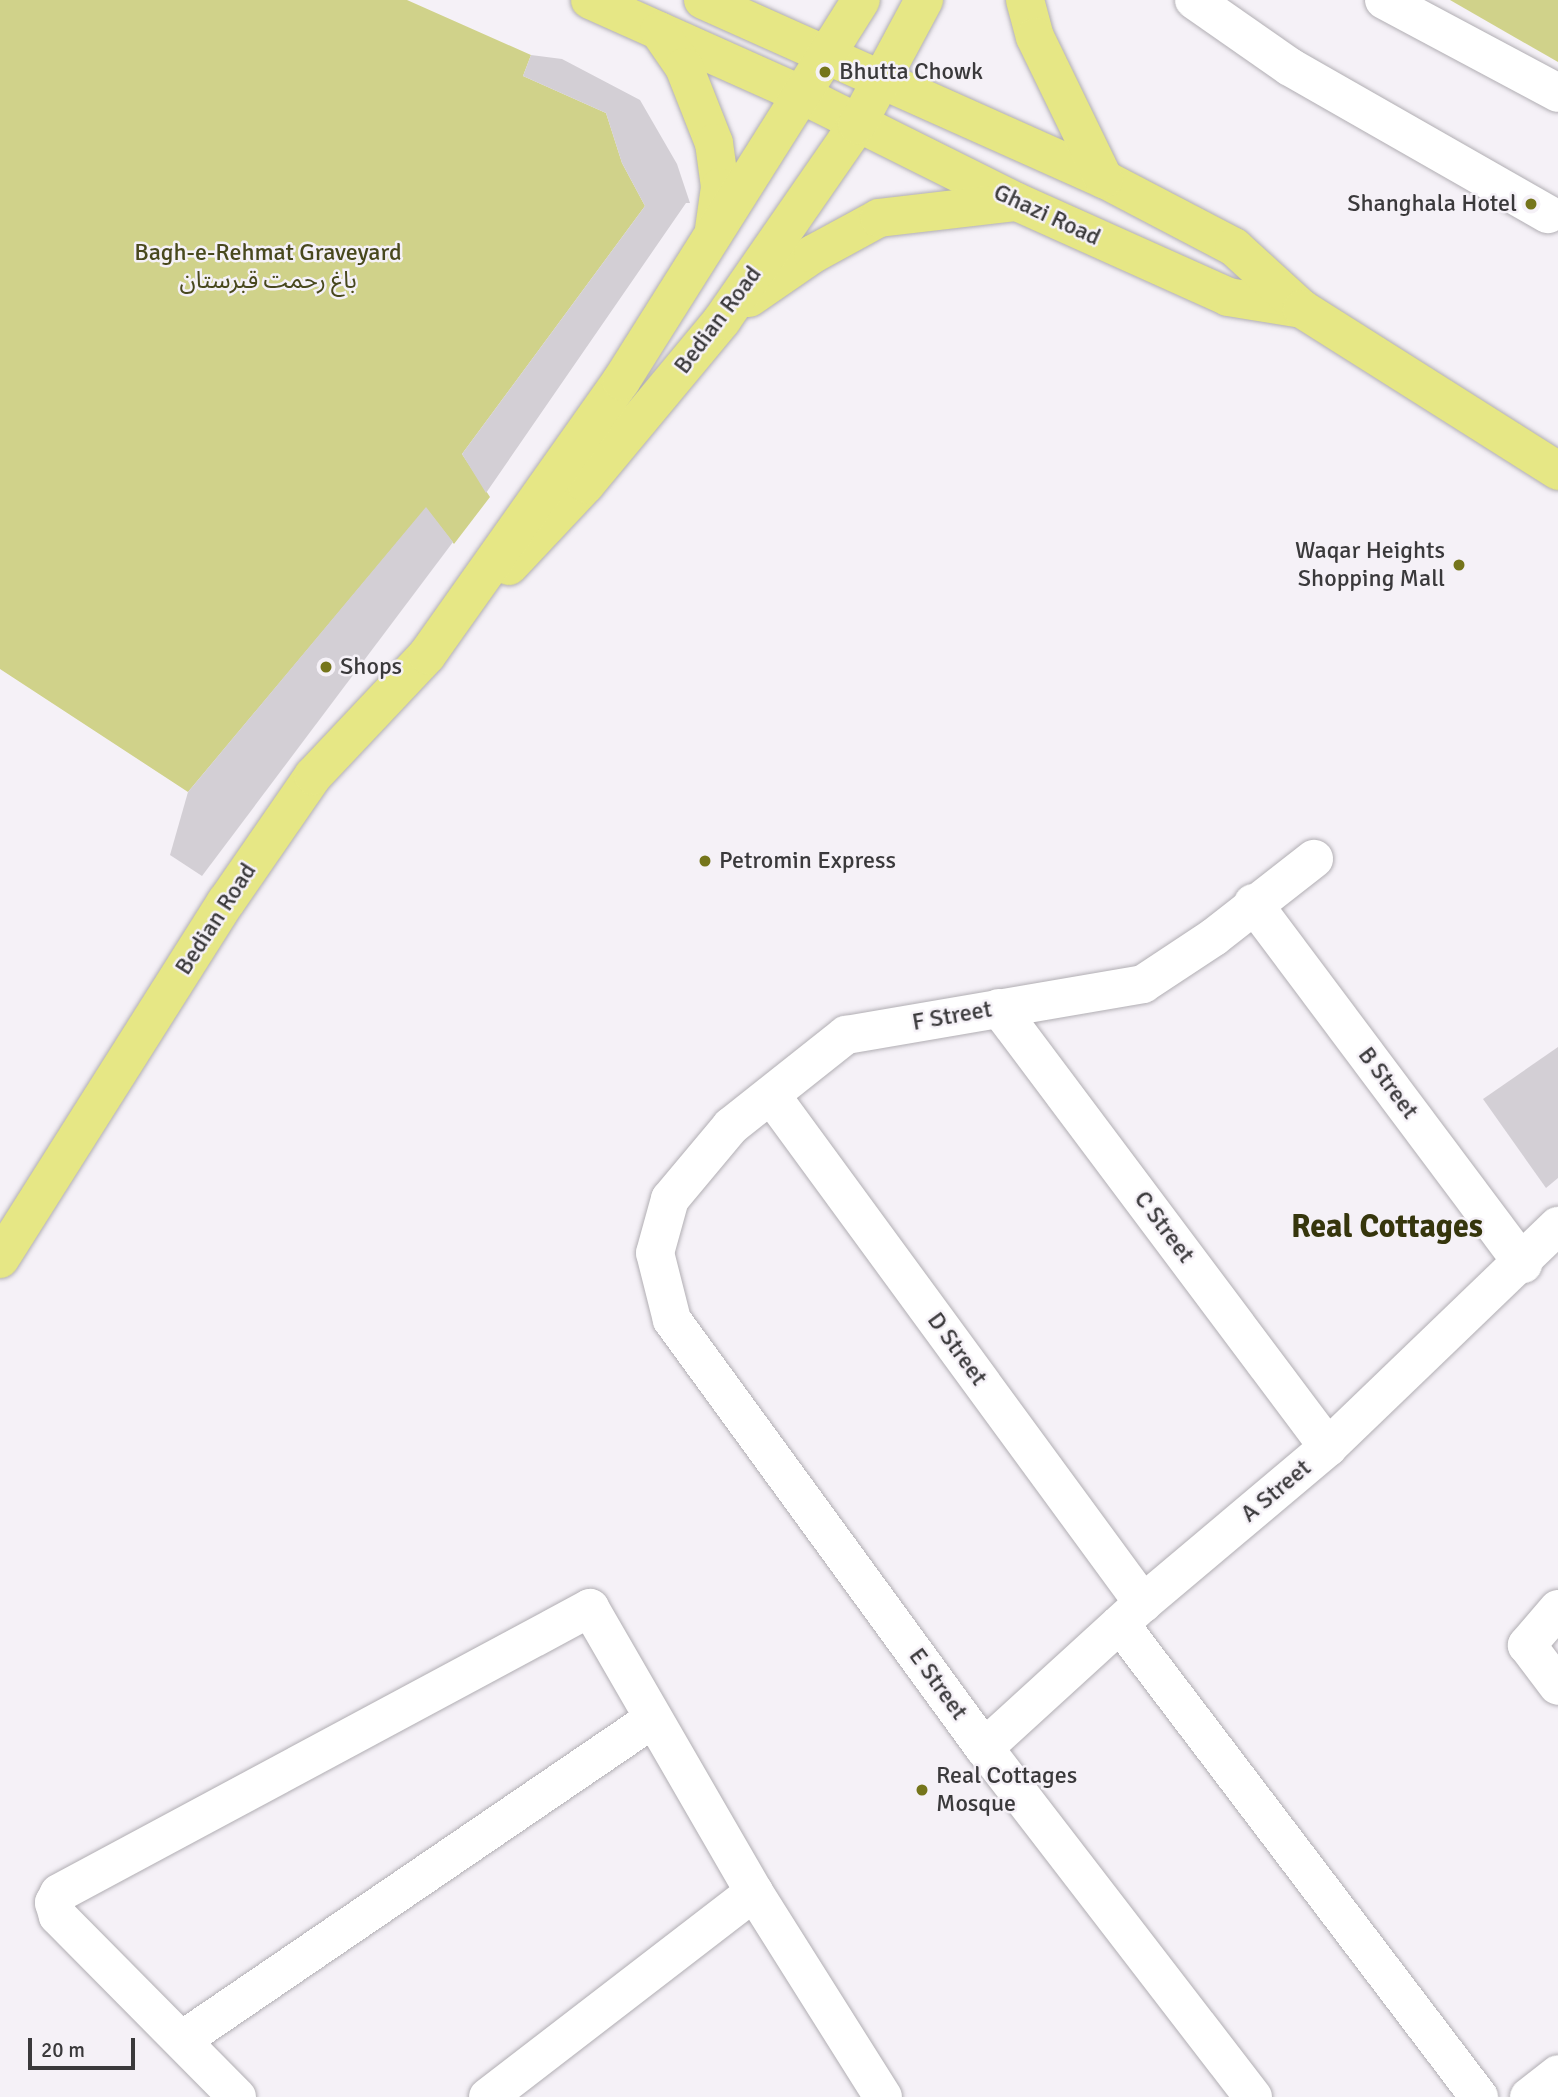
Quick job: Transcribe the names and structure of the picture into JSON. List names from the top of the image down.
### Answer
{
  "streets": {
    "main road": ["Ghazi Road", "Bedian Road"],
    "street": [
      "F Street",
      "B Street",
      "C Street",
      "D Street",
      "A Street",
      "E Street"
    ]
  },
  "crossings": [
    ["Ghazi Road", "Bedian Road"],
    ["F Street", "B Street"],
    ["F Street", "C Street"],
    ["F Street", "D Street"],
    ["F Street", "E Street"],
    ["B Street", "A Street"],
    ["C Street", "A Street"],
    ["D Street", "A Street"],
    ["A Street", "E Street"]
  ],
  "districts": ["Real Cottages"],
  "parks": ["Bagh-e-Rehmat Graveyard باغ رحمت قبرستان"],
  "places": [
    "Bhutta Chowk",
    "Shanghala Hotel",
    "Waqar Heights Shopping Mall",
    "Shops",
    "Petromin Express",
    "Real Cottages Mosque"
  ],
  "scale_bar": "20 m"
}
